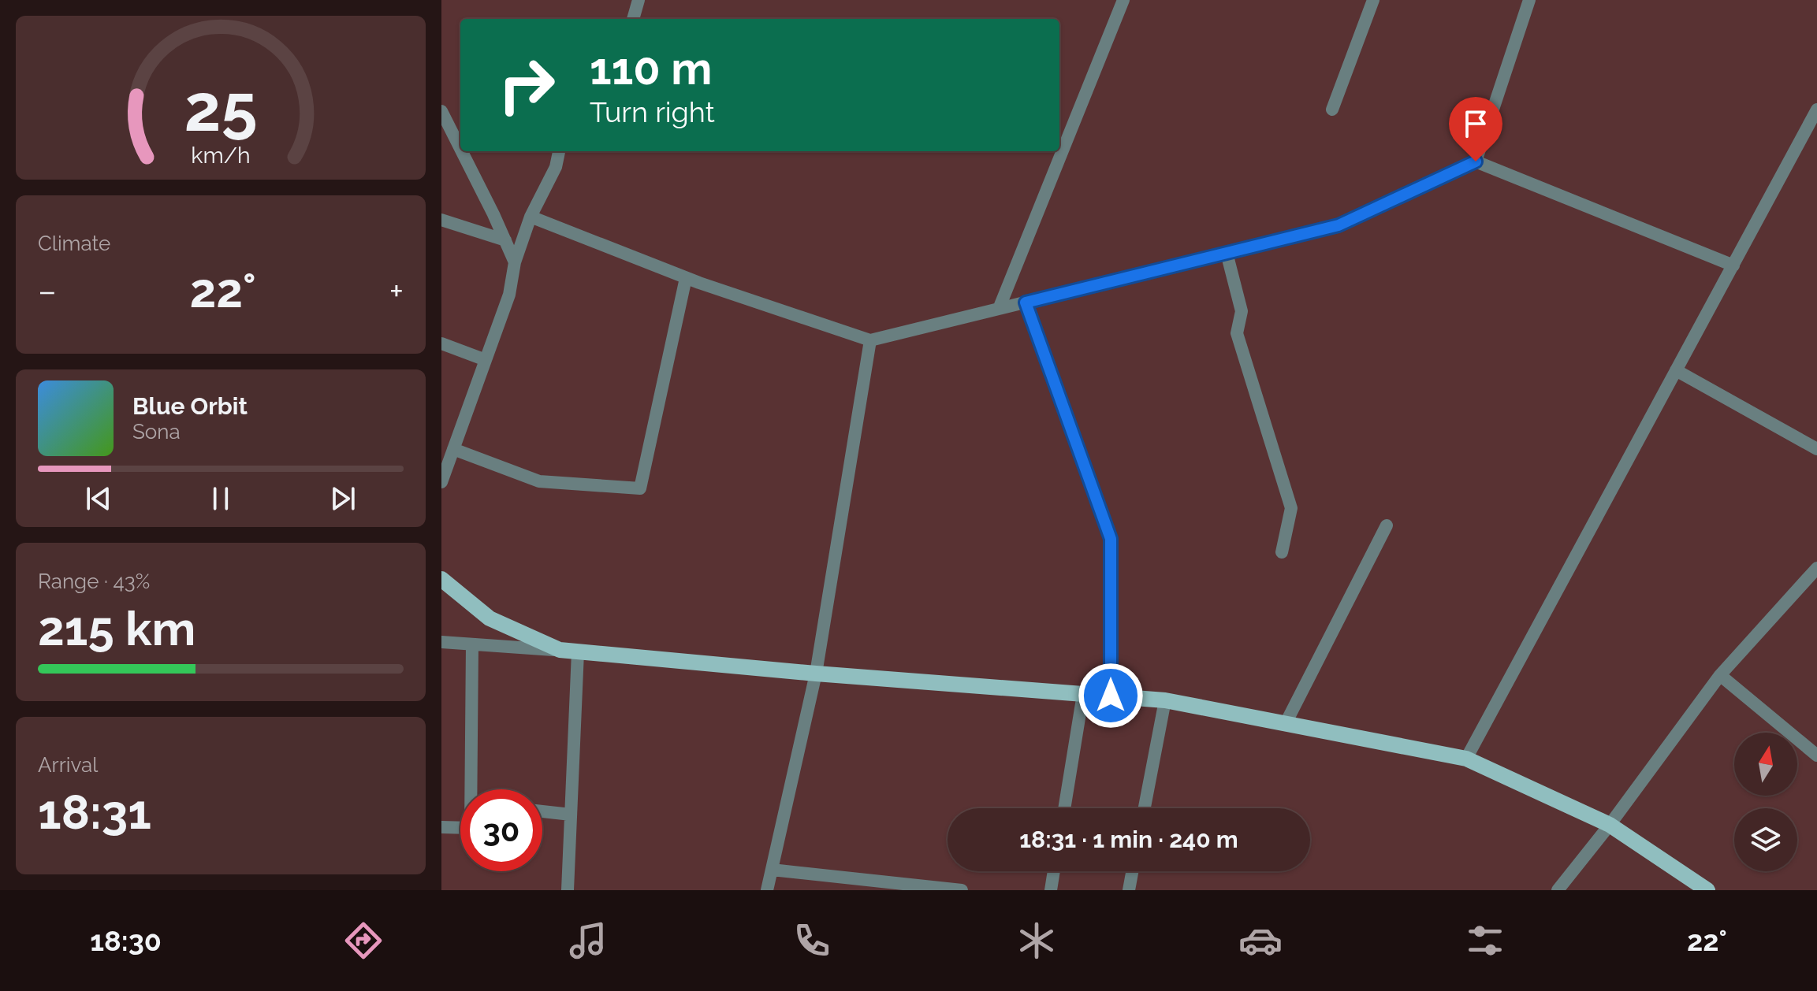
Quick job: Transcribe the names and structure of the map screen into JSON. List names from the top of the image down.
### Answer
{
  "north": "top",
  "page": {
    "turn": ["110 m", "Turn right"],
    "tile": [
      "Climate",
      ["Range · 43%", "215 km"],
      ["Arrival", "18:31"]
    ],
    "heat": ["−", "22°", "+"],
    "song": ["Blue Orbit", "Sona"],
    "limit": "30",
    "trip": "18:31 · 1 min · 240 m",
    "tabs": ["18:30", "22°"],
    "gauge": ["25", "km/h"]
  }
}
